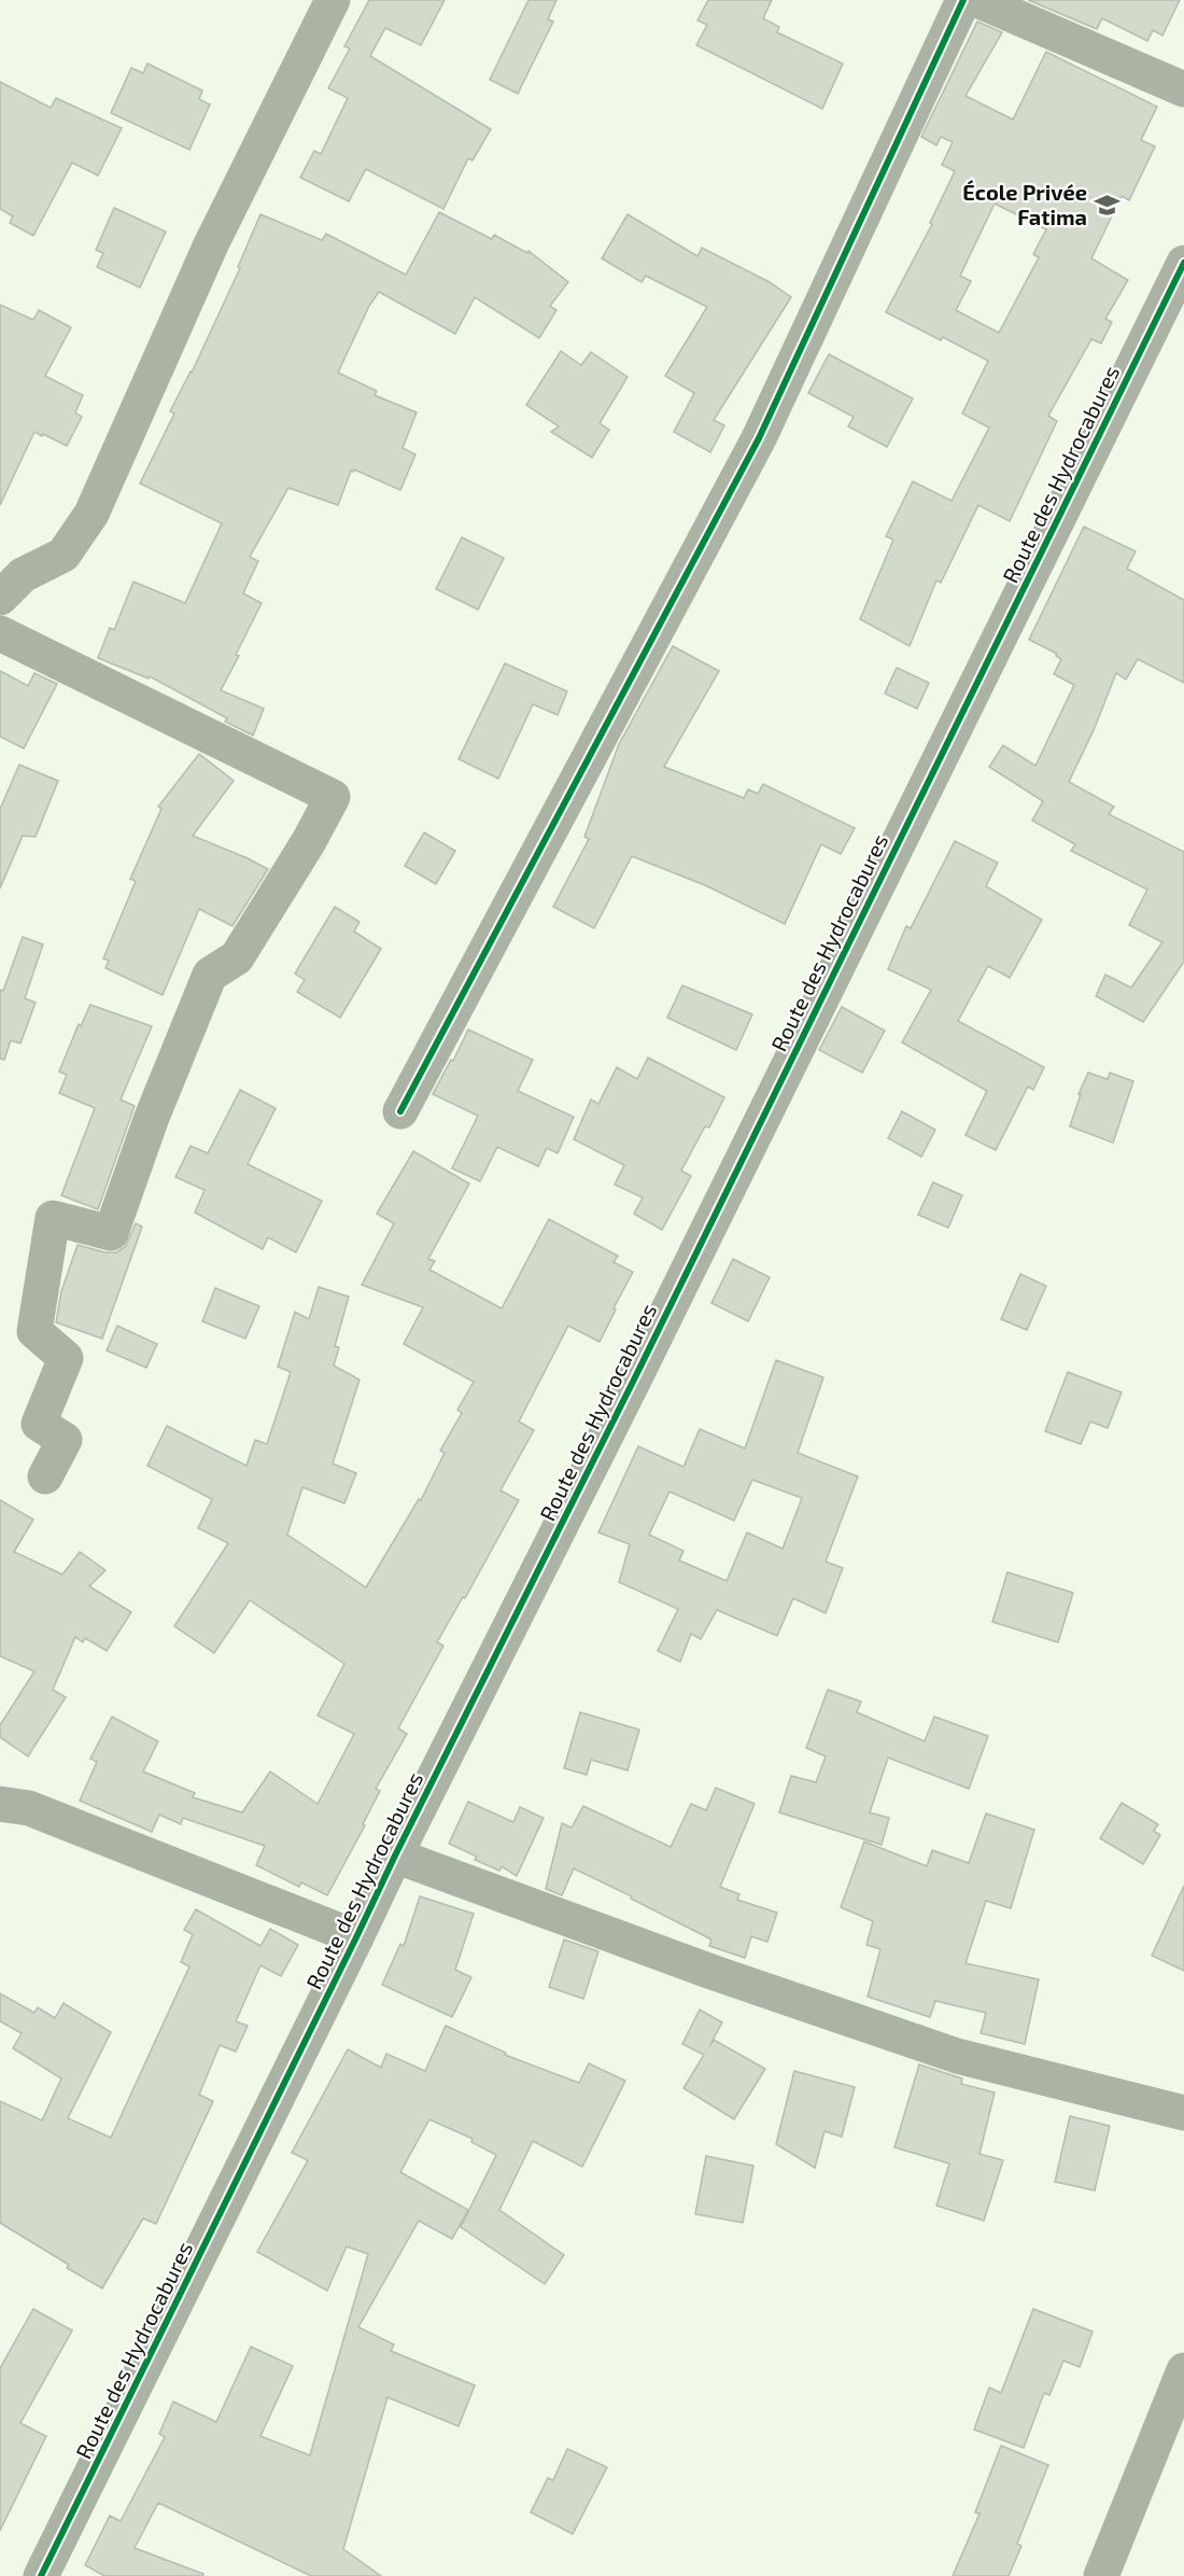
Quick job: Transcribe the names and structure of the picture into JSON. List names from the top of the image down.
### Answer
{
  "streets": {
    "street": ["Route des Hydrocabures"]
  },
  "places": {
    "school or university": ["École Privée Fatima"]
  }
}
